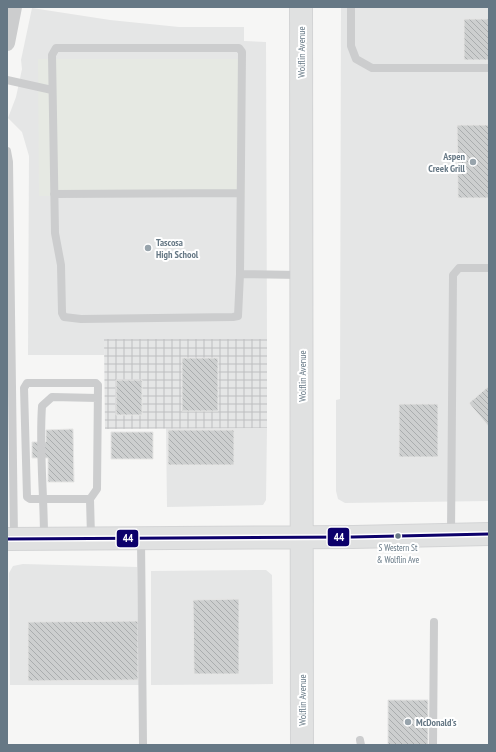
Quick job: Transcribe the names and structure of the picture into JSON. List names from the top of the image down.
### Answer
{
  "streets": {
    "main road": ["Wolflin Avenue"]
  },
  "places": [
    "Aspen Creek Grill",
    "Tascosa High School",
    "S Western St & Wolflin Ave",
    "McDonald's"
  ],
  "lines": ["transit line 44"]
}
